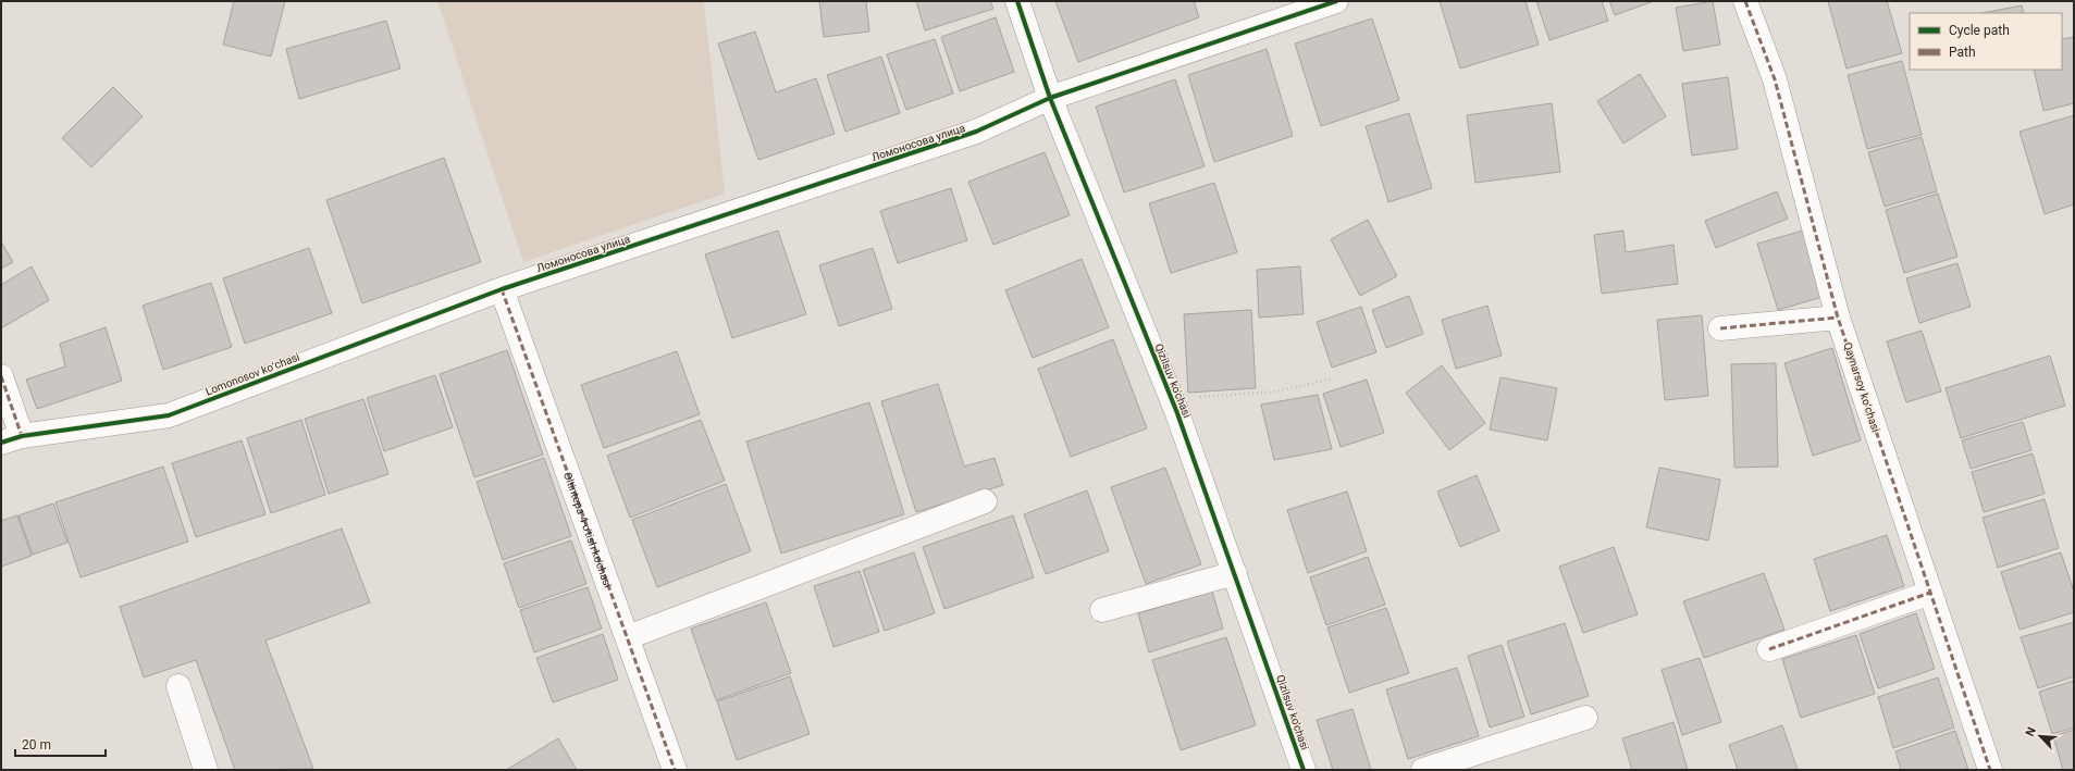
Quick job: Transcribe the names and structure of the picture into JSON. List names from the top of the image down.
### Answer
{
  "streets": {
    "street": [
      "Ломоносова улица",
      "Lomonosov koʻchasi",
      "Qizilsuv ko'chasi",
      "Qaynarsoy koʻchasi",
      "Oltintepa 4-o'tish ko'chasi"
    ]
  },
  "crossings": [
    ["Ломоносова улица", "Lomonosov koʻchasi"],
    ["Ломоносова улица", "Qizilsuv ko'chasi"],
    ["Ломоносова улица", "Oltintepa 4-o'tish ko'chasi"],
    ["Lomonosov koʻchasi", "Oltintepa 4-o'tish ko'chasi"]
  ],
  "legend": ["Cycle path", "Path"],
  "scale_bar": "20 m",
  "north": "top left"
}
